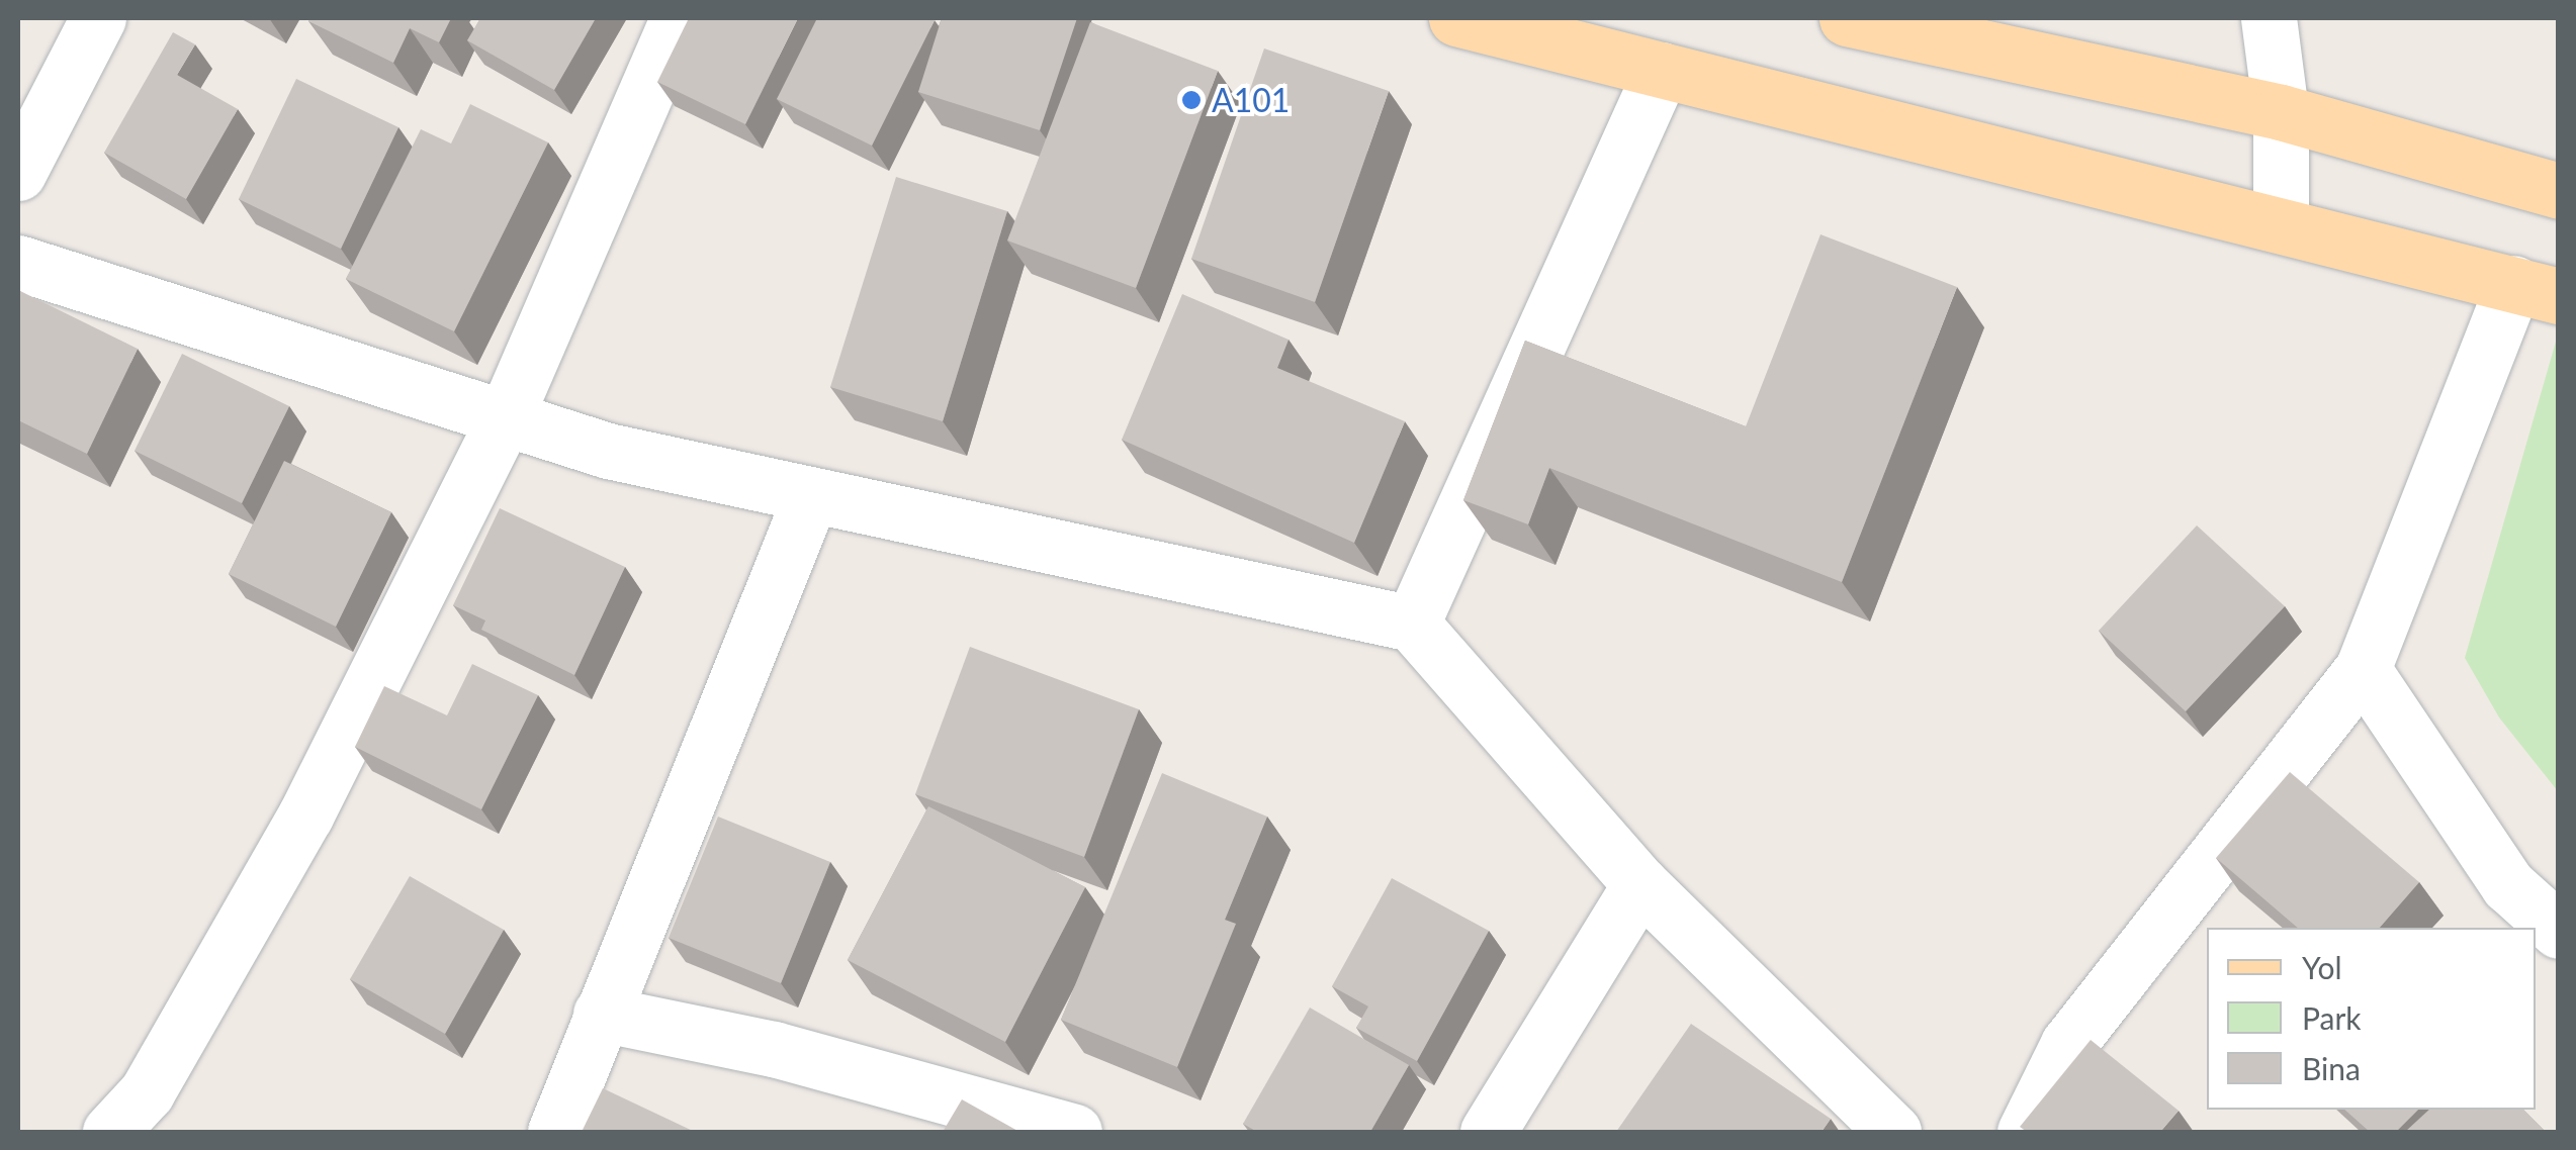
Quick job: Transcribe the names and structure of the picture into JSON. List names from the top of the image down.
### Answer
{
  "places": ["A101"],
  "legend": ["Yol", "Park", "Bina"]
}
